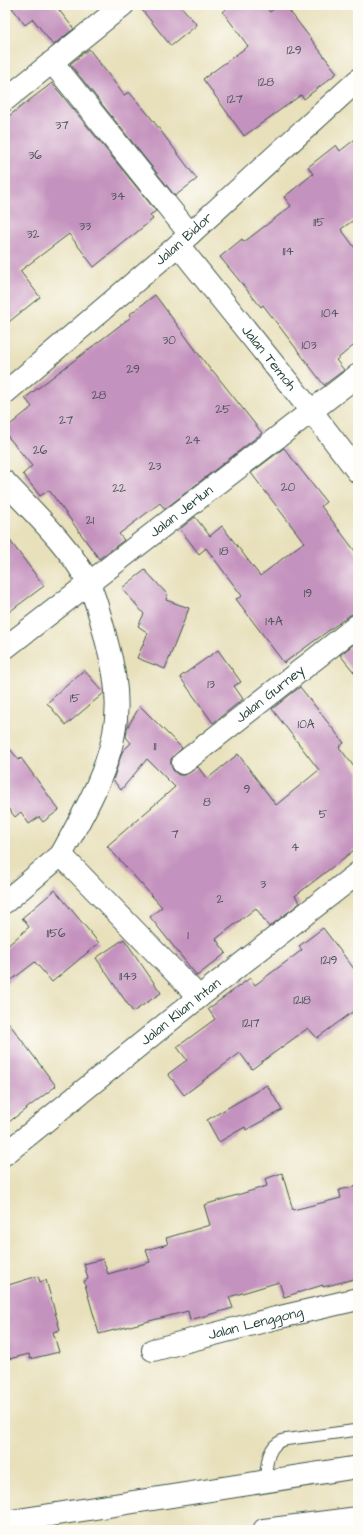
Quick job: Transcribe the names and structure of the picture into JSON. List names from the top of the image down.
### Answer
{
  "streets": {
    "street": [
      "Jalan Bidor",
      "Jalan Temoh",
      "Jalan Jerlun",
      "Jalan Gurney",
      "Jalan Klian Intan",
      "Jalan Lenggong"
    ]
  },
  "crossings": [
    ["Jalan Bidor", "Jalan Temoh"],
    ["Jalan Temoh", "Jalan Jerlun"]
  ],
  "house_numbers": [
    "129",
    "128",
    "127",
    "37",
    "36",
    "34",
    "115",
    "33",
    "32",
    "114",
    "104",
    "30",
    "103",
    "29",
    "28",
    "25",
    "27",
    "24",
    "26",
    "23",
    "20",
    "22",
    "21",
    "18",
    "19",
    "14A",
    "13",
    "15",
    "10A",
    "11",
    "9",
    "8",
    "5",
    "7",
    "4",
    "3",
    "2",
    "1156",
    "1",
    "1219",
    "1143",
    "1218",
    "1217"
  ]
}
